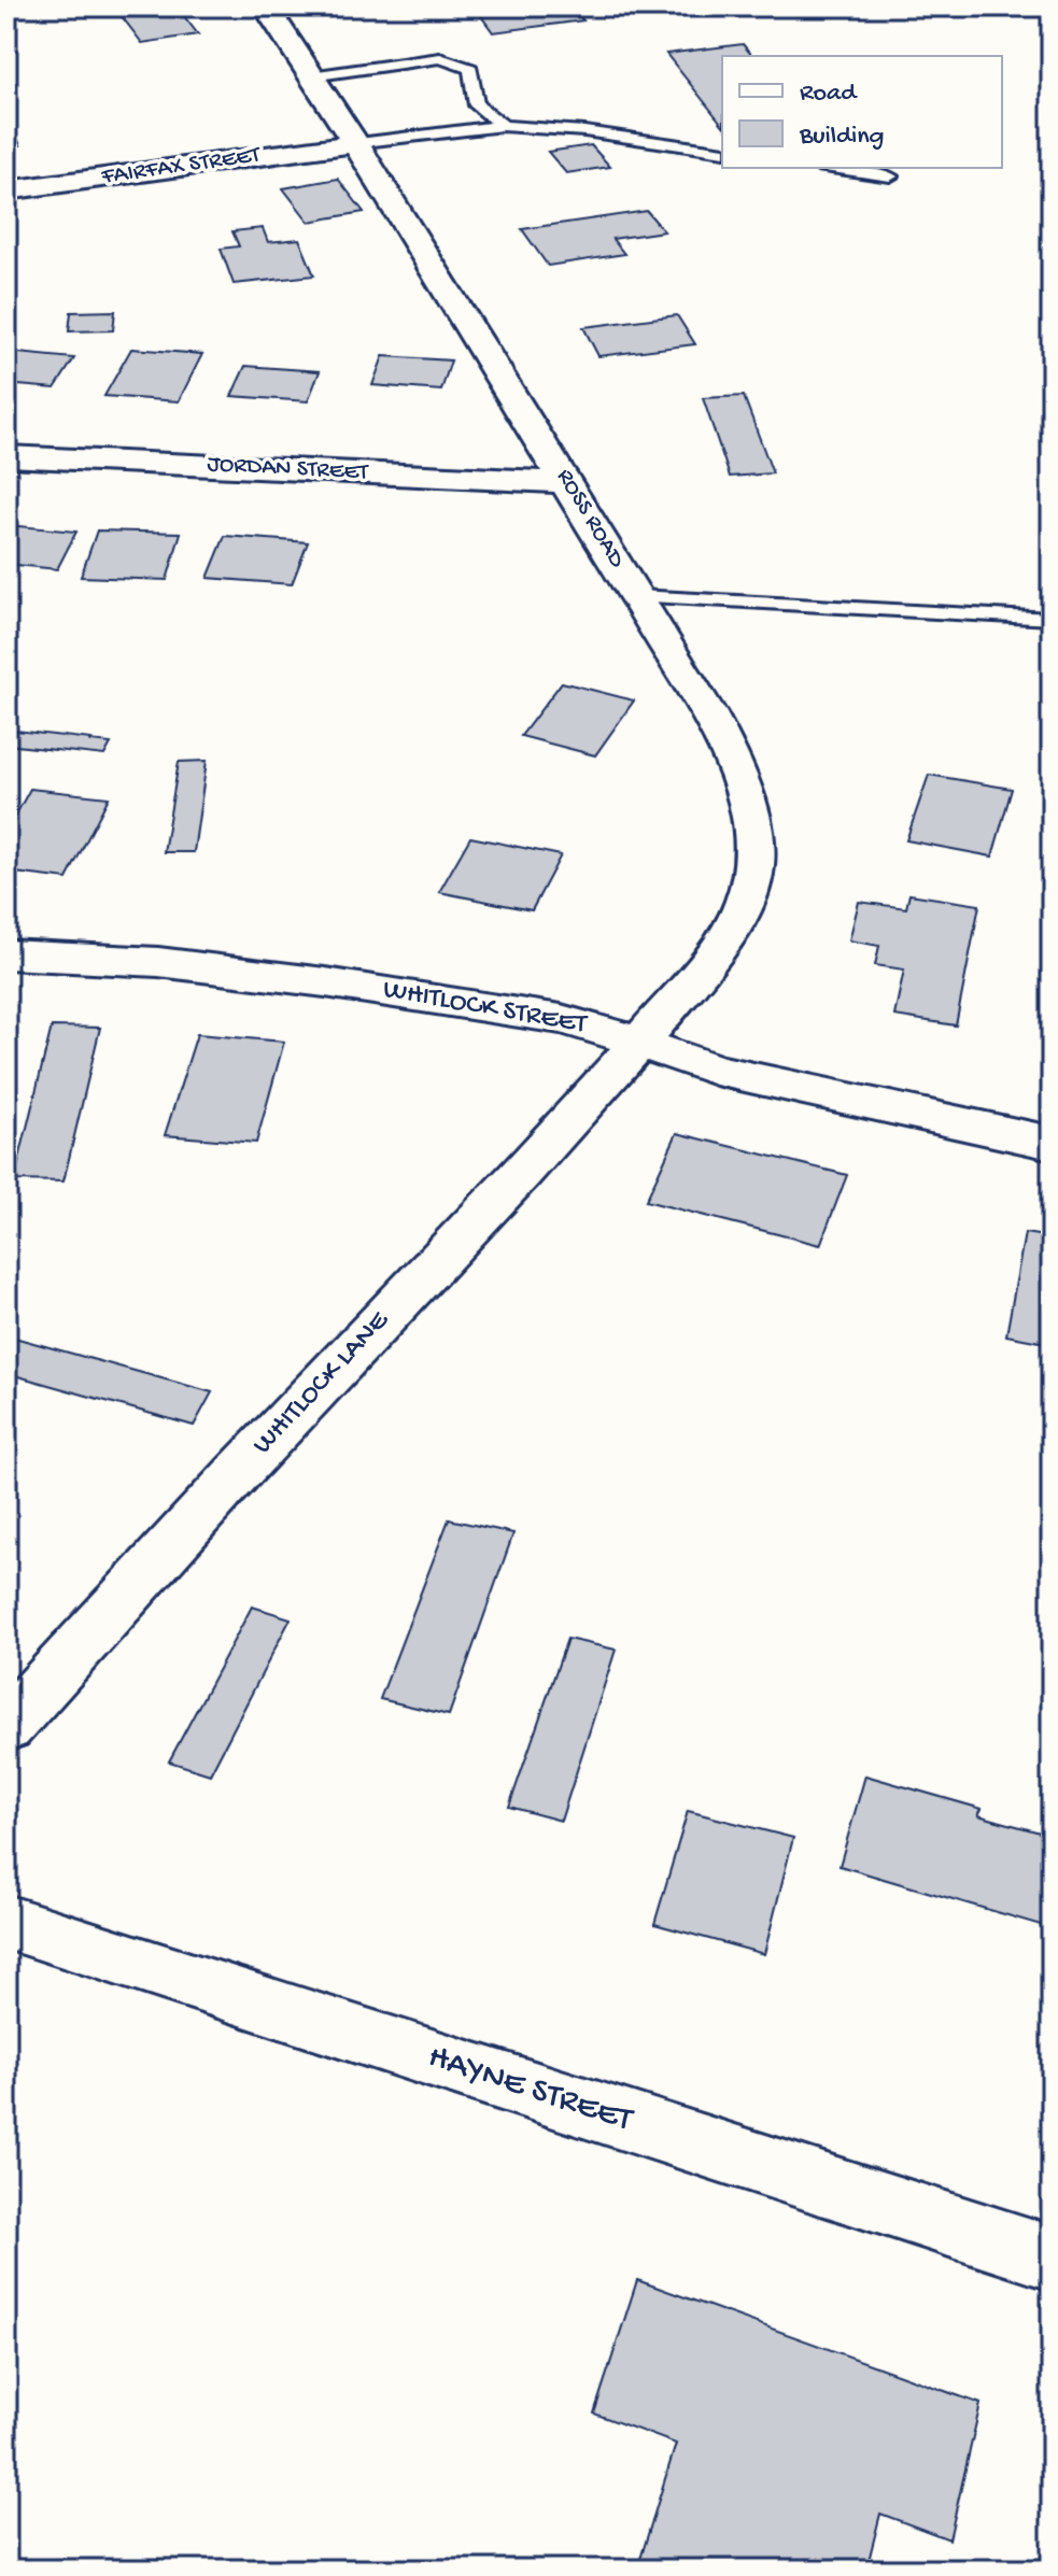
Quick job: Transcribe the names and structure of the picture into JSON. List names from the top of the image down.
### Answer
{
  "streets": {
    "street": [
      "FAIRFAX STREET",
      "JORDAN STREET",
      "ROSS ROAD",
      "WHITLOCK STREET",
      "WHITLOCK LANE",
      "HAYNE STREET"
    ]
  },
  "crossings": [
    ["FAIRFAX STREET", "ROSS ROAD"],
    ["JORDAN STREET", "ROSS ROAD"],
    ["ROSS ROAD", "WHITLOCK STREET"],
    ["ROSS ROAD", "WHITLOCK LANE"],
    ["WHITLOCK STREET", "WHITLOCK LANE"]
  ],
  "legend": ["Road", "Building"]
}
